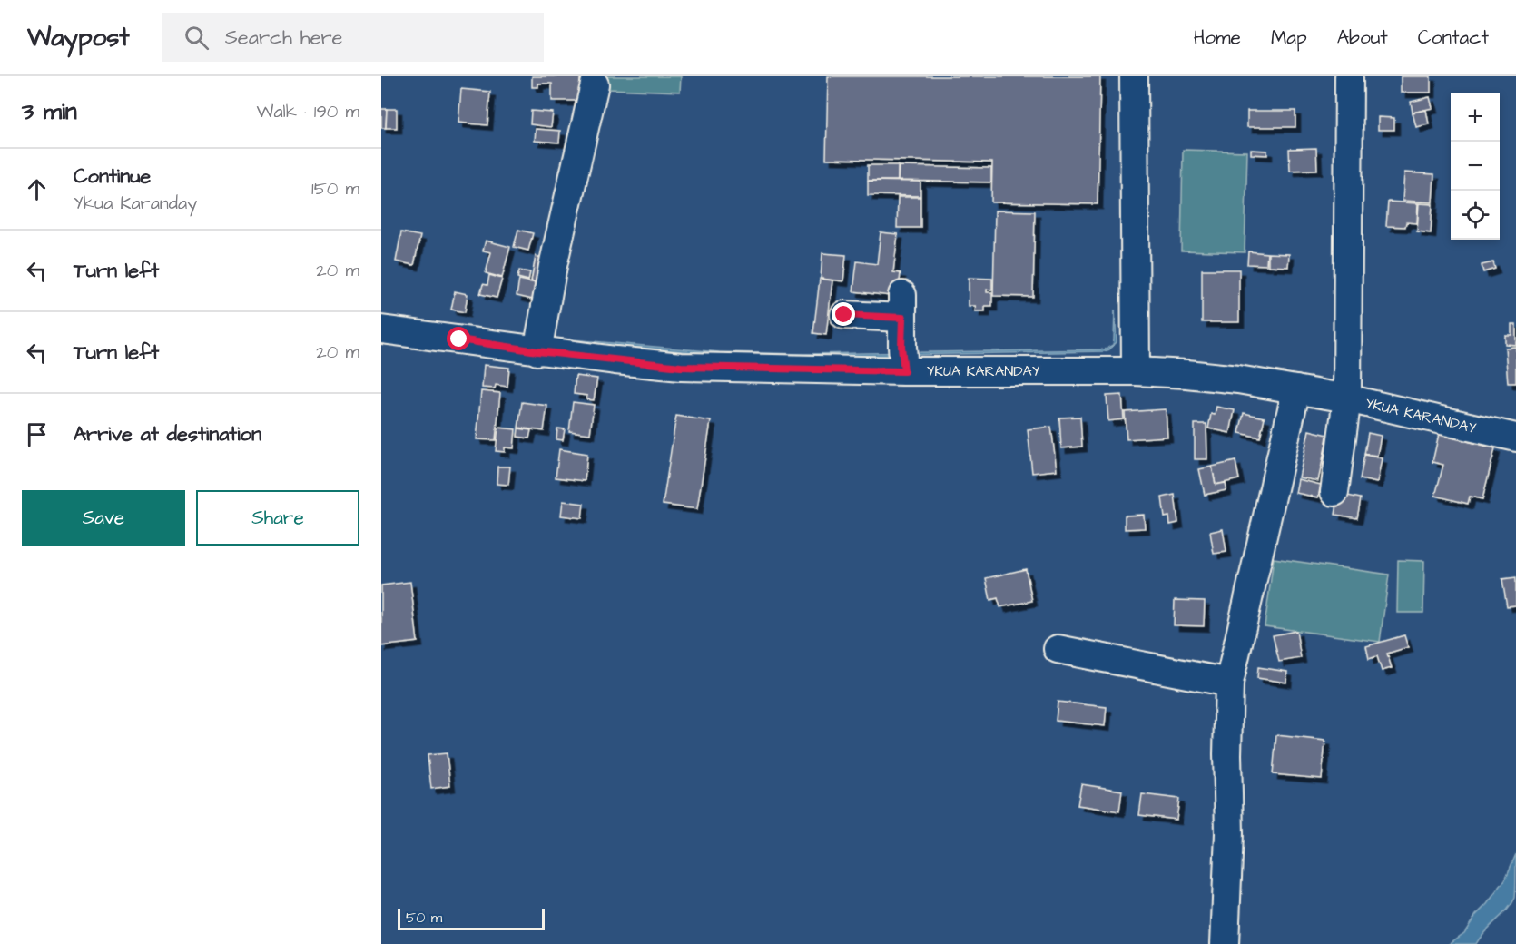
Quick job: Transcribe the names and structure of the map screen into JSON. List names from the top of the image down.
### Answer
{
  "streets": {
    "street": ["YKUA KARANDAY"]
  },
  "scale_bar": "50 m",
  "page": {
    "header": "Waypost",
    "search": "Search here",
    "nav": [
      "Home",
      "Map",
      "About",
      "Contact"
    ],
    "heading": ["3 min", "Walk · 190 m"],
    "map_buttons": ["+", "−"],
    "list": [
      ["Continue", "Ykua Karanday", "150 m"],
      ["Turn left", "20 m"],
      ["Turn left", "20 m"],
      "Arrive at destination"
    ],
    "buttons": ["Save", "Share"],
    "scale": "50 m"
  }
}
